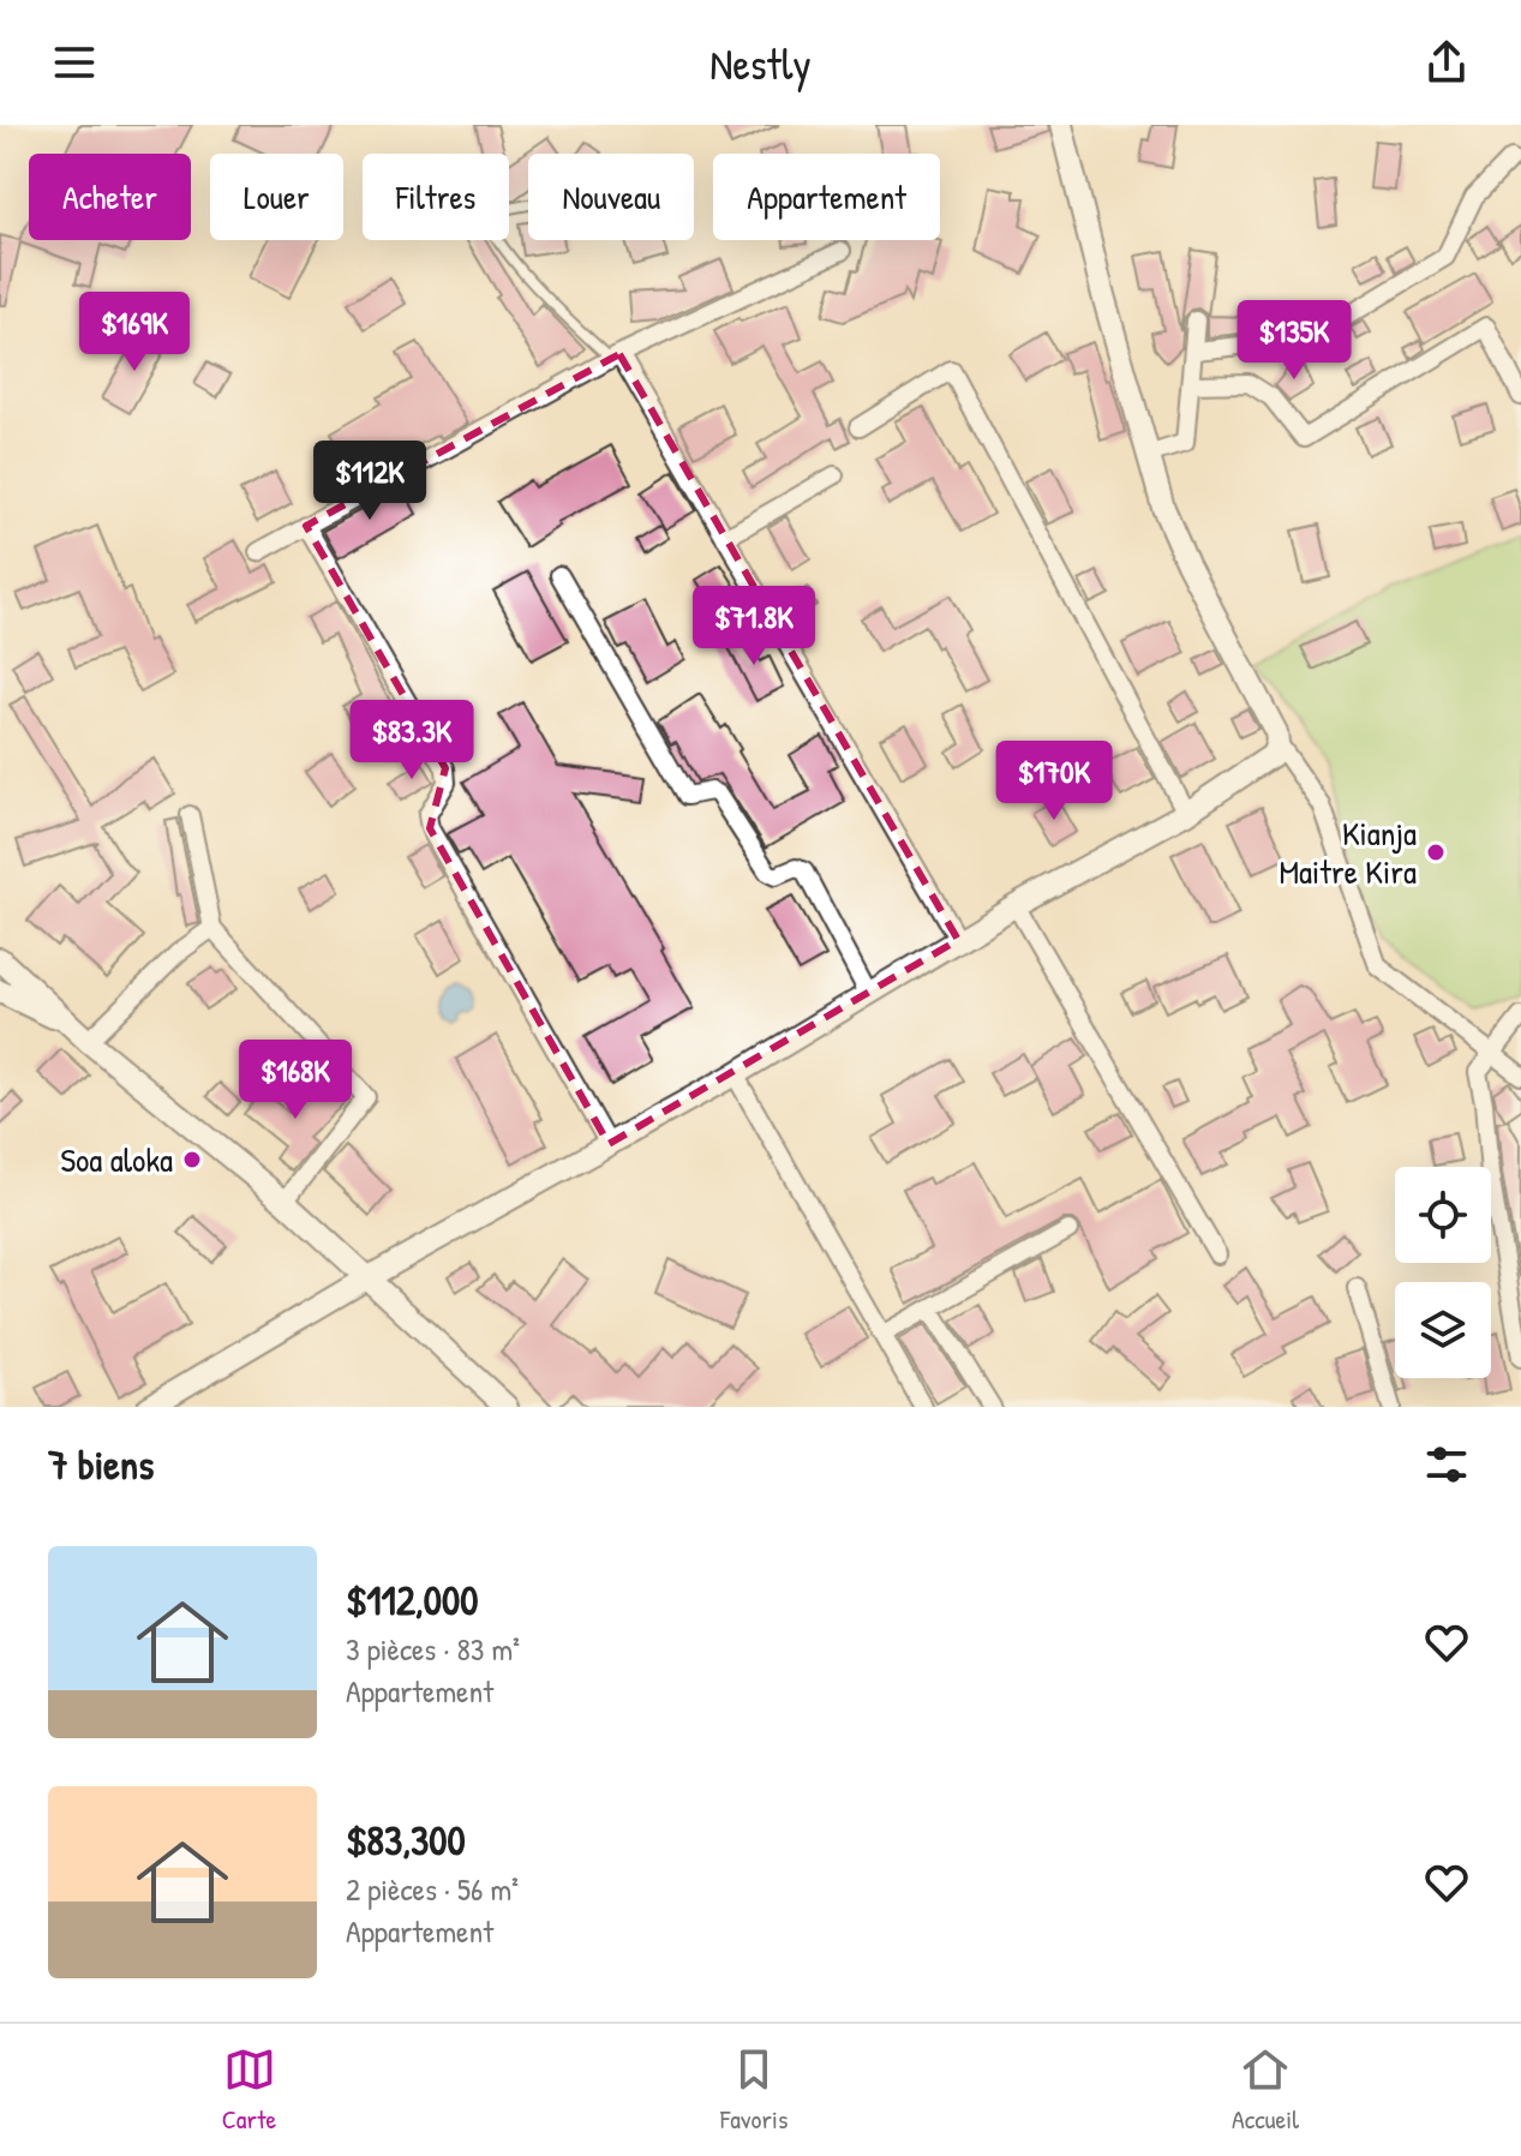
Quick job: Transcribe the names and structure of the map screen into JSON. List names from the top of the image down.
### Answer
{
  "places": ["Kianja Maitre Kira", "Soa aloka"],
  "page": {
    "header": "Nestly",
    "chip": [
      "Acheter",
      "Louer",
      "Filtres",
      "Nouveau",
      "Appartement"
    ],
    "price": [
      "$169K",
      "$135K",
      "$112K",
      "$71.8K",
      "$83.3K",
      "$170K",
      "$168K"
    ],
    "heading": "7 biens",
    "list": [
      {
        "name": "$112,000",
        "note": "3 pièces · 83 m² · Appartement"
      },
      {
        "name": "$83,300",
        "note": "2 pièces · 56 m² · Appartement"
      }
    ],
    "tabs": ["Carte", "Favoris", "Accueil"]
  }
}
